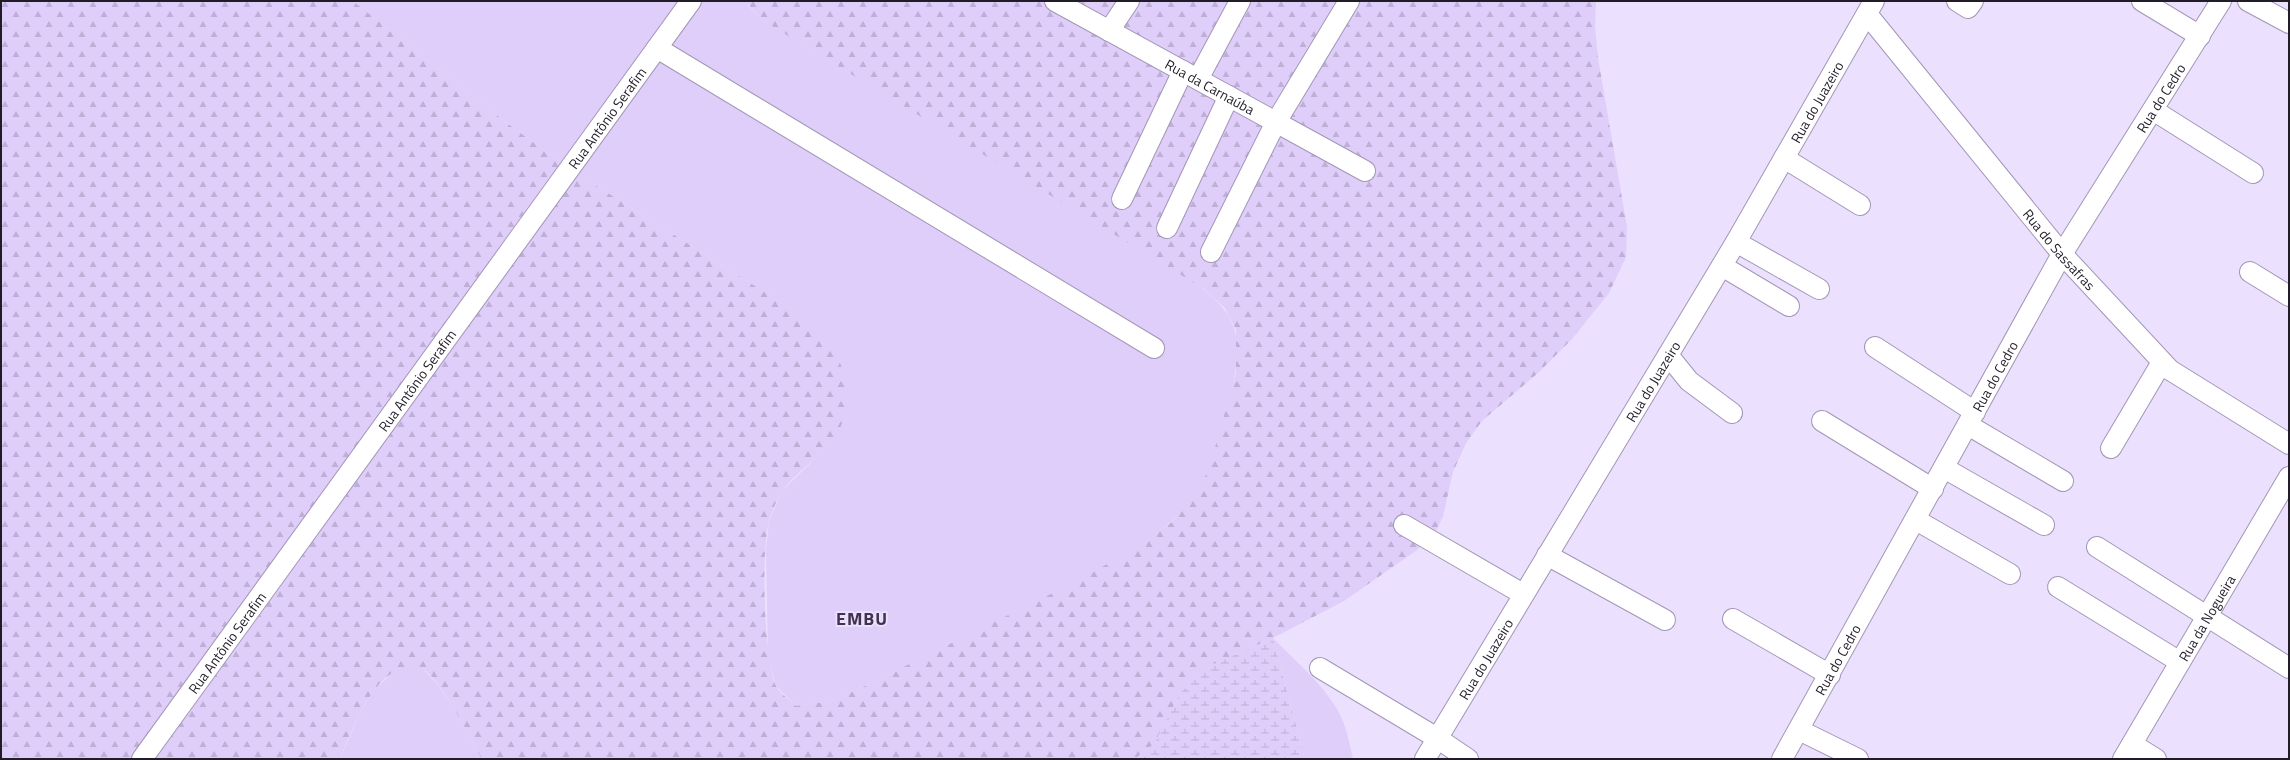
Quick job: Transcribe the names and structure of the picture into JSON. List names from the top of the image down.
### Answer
{
  "streets": {
    "street": [
      "Rua da Carnaúba",
      "Rua do Cedro",
      "Rua do Juazeiro",
      "Rua Antônio Serafim",
      "Rua do Sassafras",
      "Rua da Nogueira"
    ]
  },
  "crossings": [
    ["Rua do Cedro", "Rua do Sassafras"],
    ["Rua do Juazeiro", "Rua do Sassafras"]
  ],
  "districts": ["EMBU"]
}
